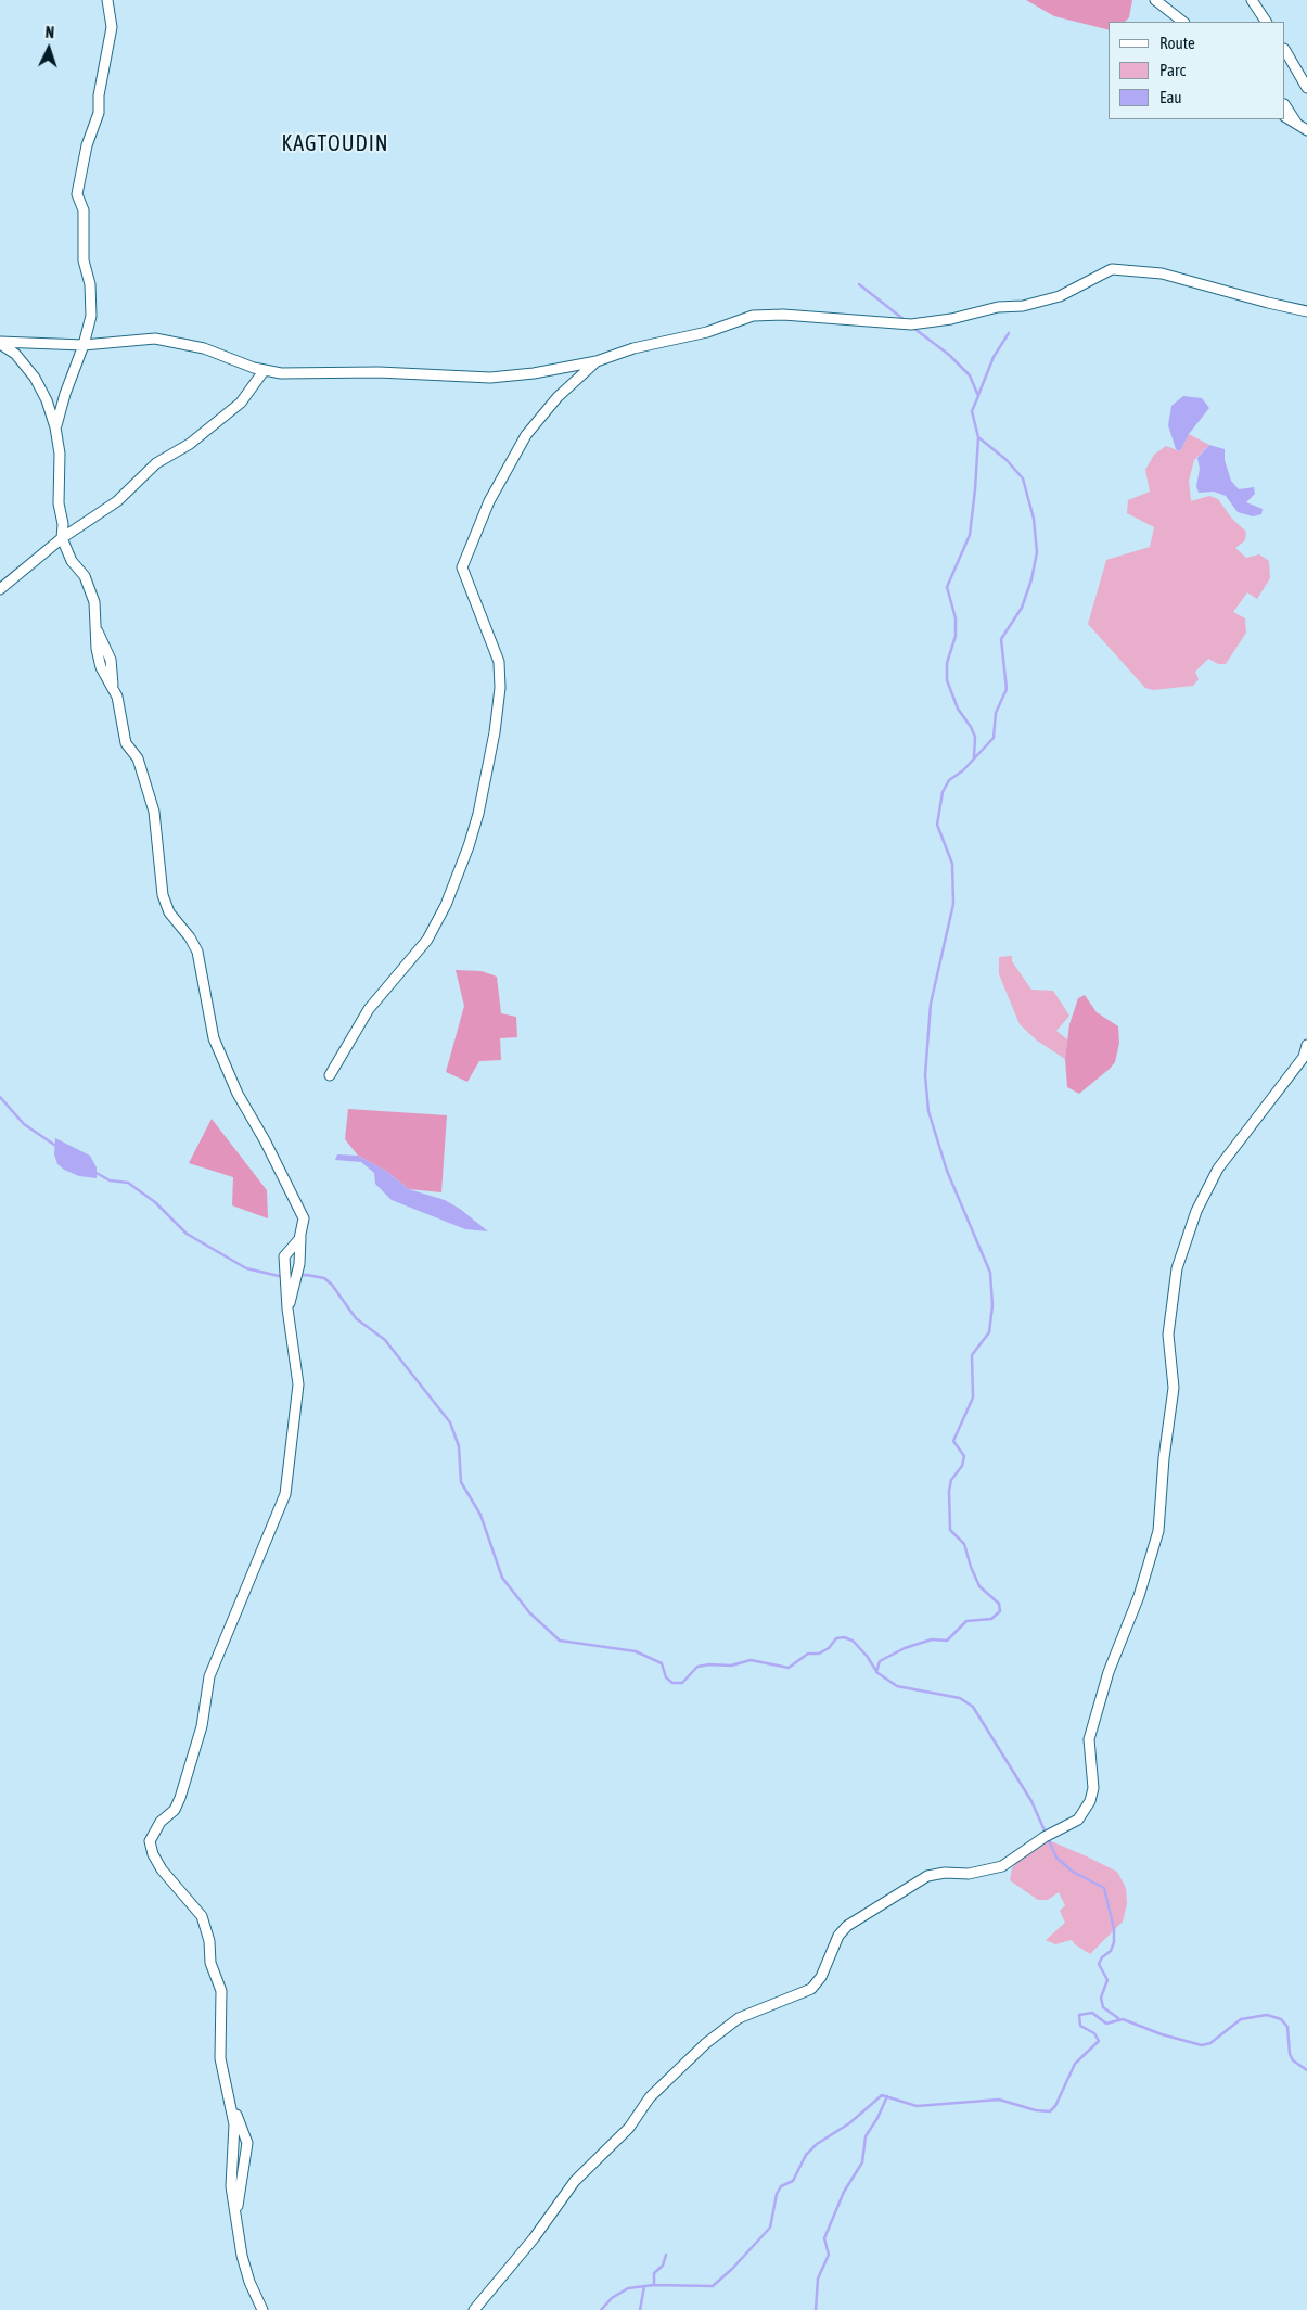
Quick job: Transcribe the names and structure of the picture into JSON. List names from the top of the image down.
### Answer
{
  "districts": ["KAGTOUDIN"],
  "legend": ["Route", "Parc", "Eau"],
  "north": "top"
}
